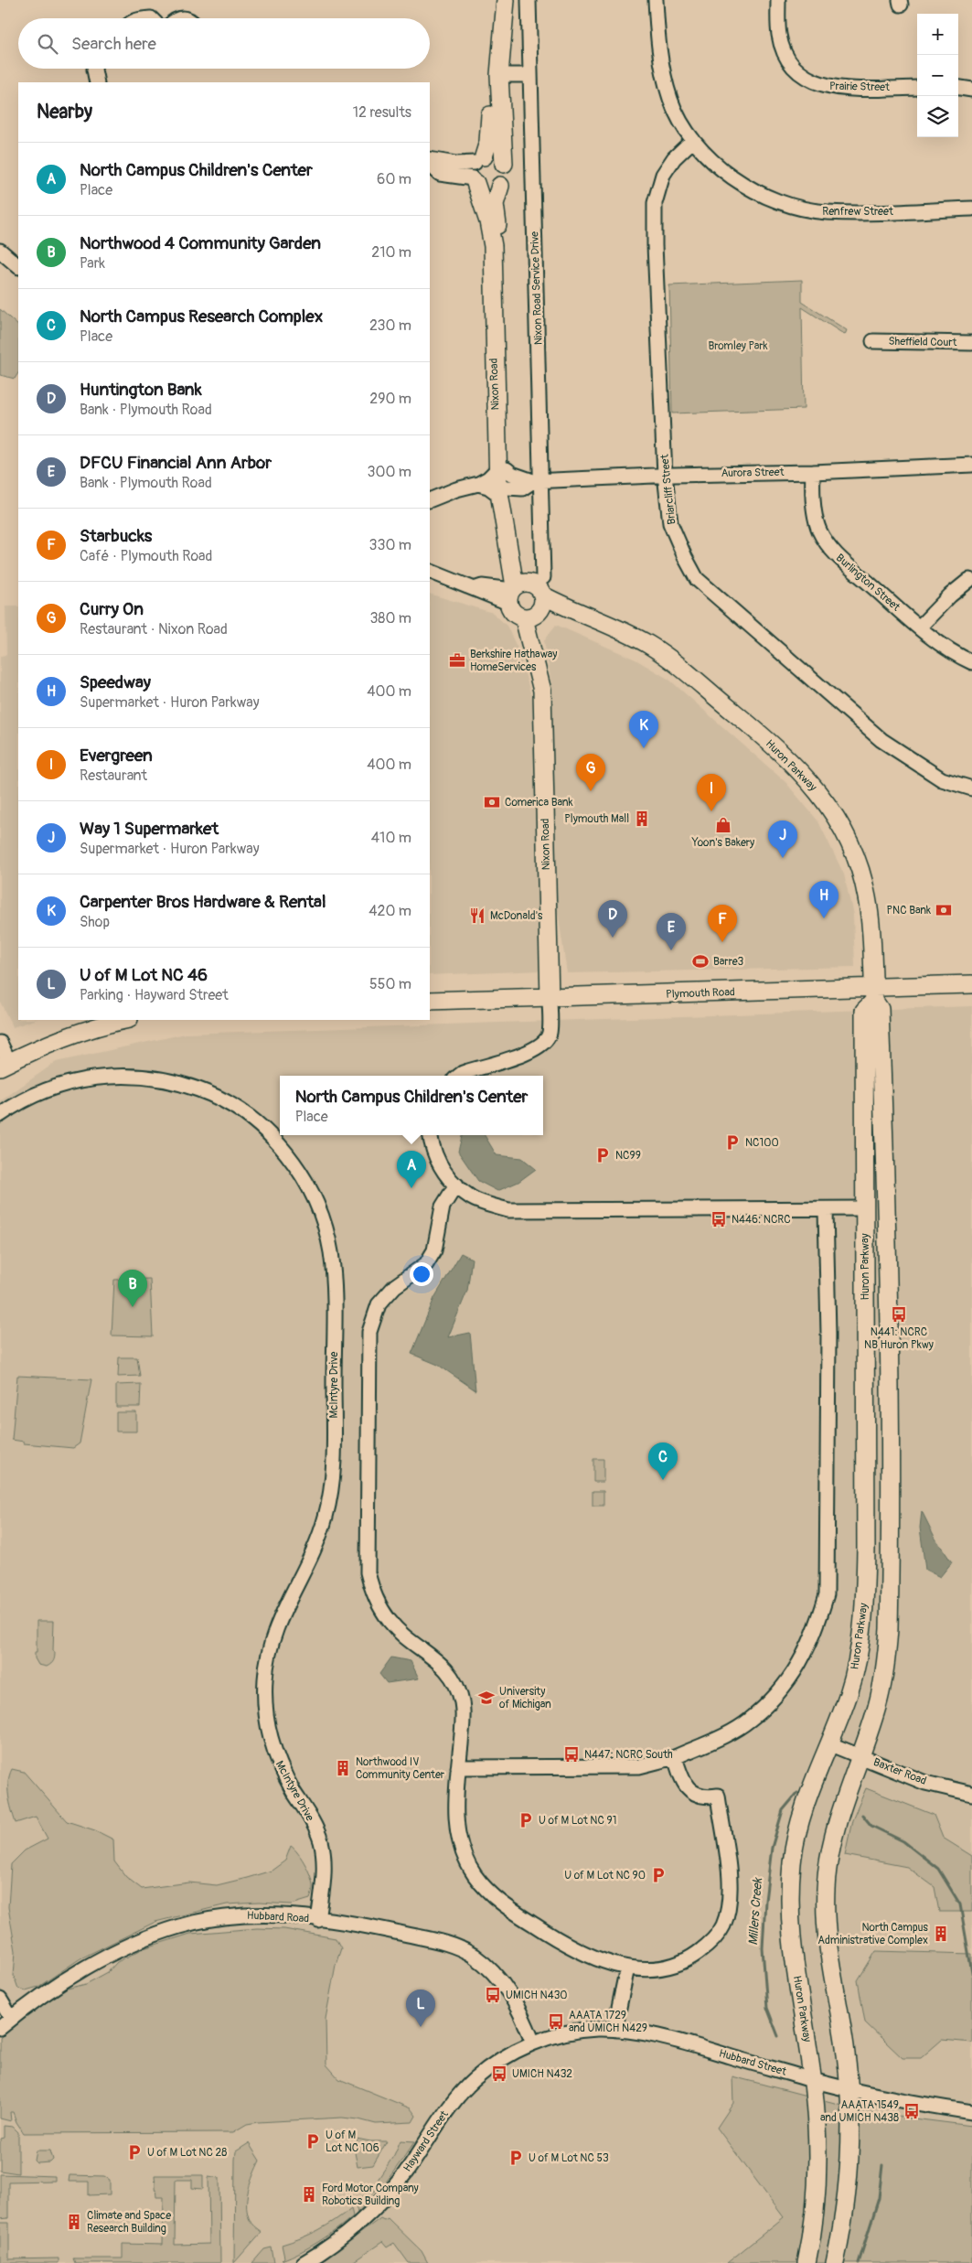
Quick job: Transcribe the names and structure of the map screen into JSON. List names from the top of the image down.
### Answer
{
  "streets": {
    "main road": ["Nixon Road", "Huron Parkway", "Plymouth Road"],
    "street": [
      "Prairie Street",
      "Renfrew Street",
      "Nixon Road Service Drive",
      "Sheffield Court",
      "Aurora Street",
      "Briarcliff Street",
      "Burlington Street",
      "McIntyre Drive",
      "Baxter Road",
      "Hubbard Road",
      "Hubbard Street",
      "Hayward Street"
    ]
  },
  "crossings": [
    ["Renfrew Street", "Briarcliff Street"],
    ["Nixon Road Service Drive", "Nixon Road"],
    ["Nixon Road Service Drive", "Aurora Street"],
    ["Nixon Road", "Aurora Street"],
    ["Nixon Road", "Huron Parkway"],
    ["Nixon Road", "Plymouth Road"],
    ["Aurora Street", "Briarcliff Street"],
    ["Aurora Street", "Burlington Street"],
    ["Huron Parkway", "Plymouth Road"],
    ["Huron Parkway", "Baxter Road"],
    ["Huron Parkway", "Hubbard Street"],
    ["McIntyre Drive", "Hubbard Road"],
    ["Hubbard Road", "Hubbard Street"],
    ["Hubbard Road", "Hayward Street"],
    ["Hubbard Street", "Hayward Street"]
  ],
  "water": ["Millers Creek"],
  "parks": ["Bromley Park"],
  "places": {
    "office": ["Berkshire Hathaway HomeServices"],
    "bank": ["Comerica Bank", "PNC Bank"],
    "building": [
      "Plymouth Mall",
      "Northwood IV Community Center",
      "North Campus Administrative Complex",
      "Ford Motor Company Robotics Building",
      "Climate and Space Research Building"
    ],
    "shop": ["Yoon's Bakery"],
    "restaurant": ["McDonald's"],
    "sports": ["Barre3"],
    "parking": [
      "NC100",
      "NC99",
      "U of M Lot NC 91",
      "U of M Lot NC 90",
      "U of M Lot NC 106",
      "U of M Lot NC 28",
      "U of M Lot NC 53"
    ],
    "bus stop": [
      "N446: NCRC",
      "N441: NCRC NB Huron Pkwy",
      "N447: NCRC South",
      "UMICH N430",
      "AAATA 1729 and UMICH N429",
      "UMICH N432",
      "AAATA 1549 and UMICH N438"
    ],
    "school or university": ["University of Michigan"]
  },
  "page": {
    "map_buttons": ["+", "−"],
    "search": "Search here",
    "heading": ["Nearby", "12 results"],
    "list": [
      {
        "mark": "A",
        "name": "North Campus Children's Center",
        "note": "Place",
        "value": "60 m"
      },
      {
        "mark": "B",
        "name": "Northwood 4 Community Garden",
        "note": "Park",
        "value": "210 m"
      },
      {
        "mark": "C",
        "name": "North Campus Research Complex",
        "note": "Place",
        "value": "230 m"
      },
      {
        "mark": "D",
        "name": "Huntington Bank",
        "note": "Bank · Plymouth Road",
        "value": "290 m"
      },
      {
        "mark": "E",
        "name": "DFCU Financial Ann Arbor",
        "note": "Bank · Plymouth Road",
        "value": "300 m"
      },
      {
        "mark": "F",
        "name": "Starbucks",
        "note": "Café · Plymouth Road",
        "value": "330 m"
      },
      {
        "mark": "G",
        "name": "Curry On",
        "note": "Restaurant · Nixon Road",
        "value": "380 m"
      },
      {
        "mark": "H",
        "name": "Speedway",
        "note": "Supermarket · Huron Parkway",
        "value": "400 m"
      },
      {
        "mark": "I",
        "name": "Evergreen",
        "note": "Restaurant",
        "value": "400 m"
      },
      {
        "mark": "J",
        "name": "Way 1 Supermarket",
        "note": "Supermarket · Huron Parkway",
        "value": "410 m"
      },
      {
        "mark": "K",
        "name": "Carpenter Bros Hardware & Rental",
        "note": "Shop",
        "value": "420 m"
      },
      {
        "mark": "L",
        "name": "U of M Lot NC 46",
        "note": "Parking · Hayward Street",
        "value": "550 m"
      }
    ],
    "pins": [
      "K",
      "G",
      "I",
      "J",
      "H",
      "D",
      "F",
      "E",
      "A",
      "B",
      "C",
      "L"
    ],
    "popup": ["North Campus Children's Center", "Place"]
  }
}
